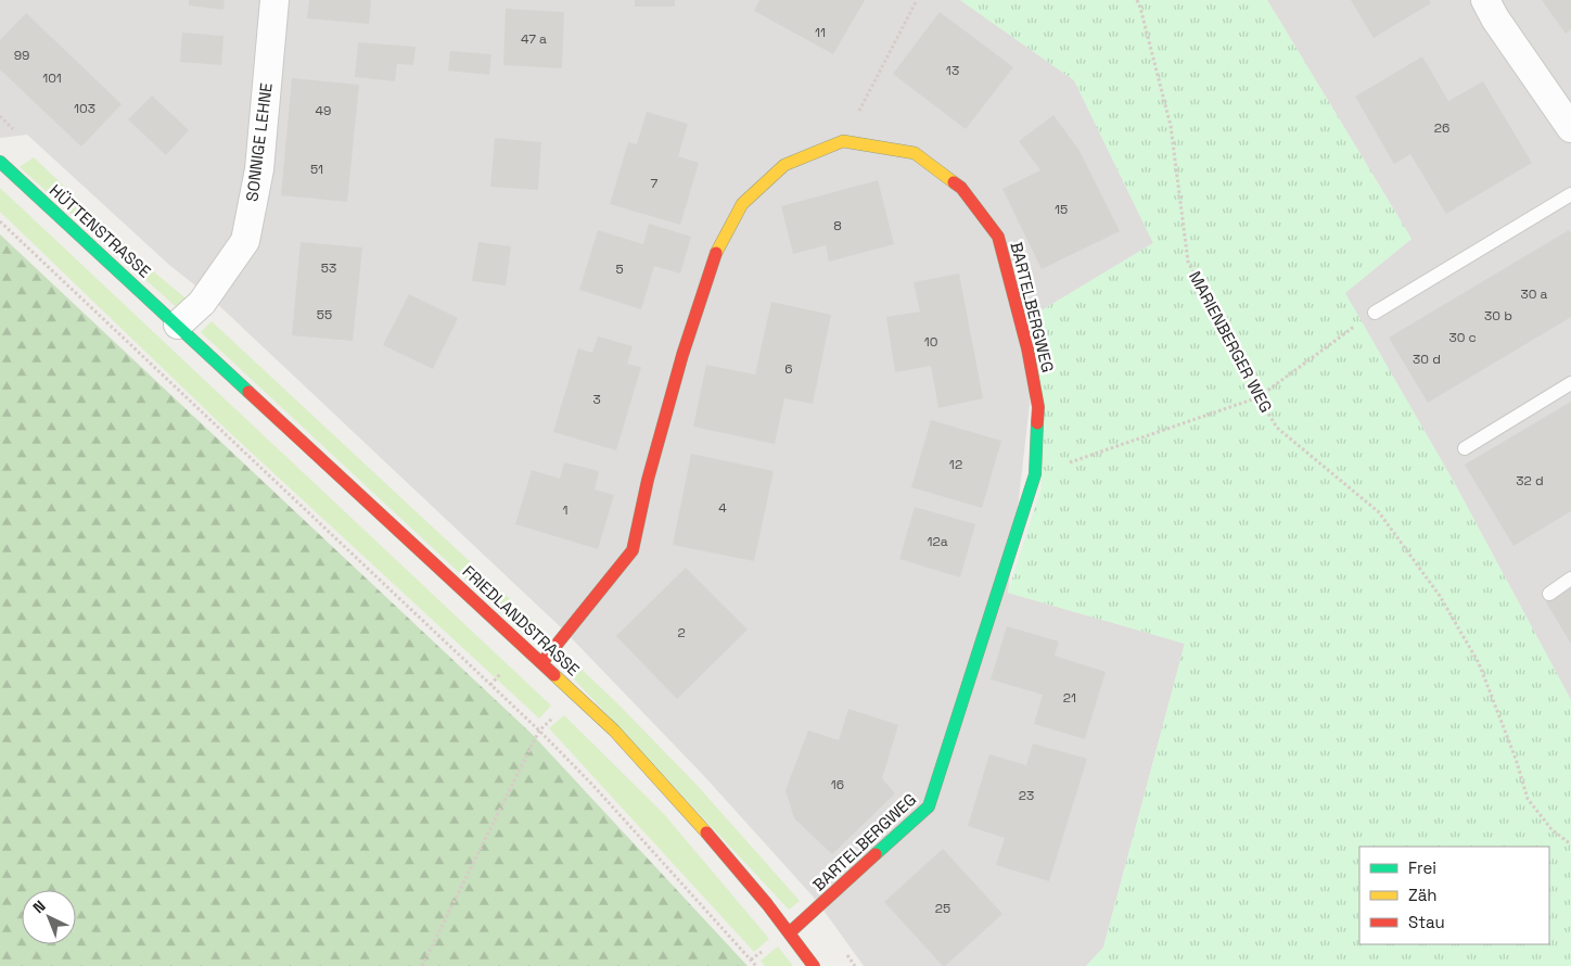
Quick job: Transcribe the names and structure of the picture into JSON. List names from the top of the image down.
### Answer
{
  "streets": {
    "street": [
      "SONNIGE LEHNE",
      "HÜTTENSTRASSE",
      "BARTELBERGWEG",
      "FRIEDLANDSTRASSE"
    ],
    "path": ["MARIENBERGER WEG"]
  },
  "crossings": [
    ["SONNIGE LEHNE", "HÜTTENSTRASSE"],
    ["SONNIGE LEHNE", "FRIEDLANDSTRASSE"],
    ["HÜTTENSTRASSE", "FRIEDLANDSTRASSE"],
    ["BARTELBERGWEG", "FRIEDLANDSTRASSE"]
  ],
  "house_numbers": [
    "11",
    "47 a",
    "99",
    "13",
    "101",
    "103",
    "49",
    "26",
    "51",
    "7",
    "15",
    "8",
    "53",
    "5",
    "30 a",
    "55",
    "30 b",
    "30 c",
    "10",
    "30 d",
    "6",
    "3",
    "12",
    "32 d",
    "4",
    "1",
    "12a",
    "2",
    "21",
    "16",
    "23",
    "25"
  ],
  "legend": ["Frei", "Zäh", "Stau"],
  "north": "top left"
}
